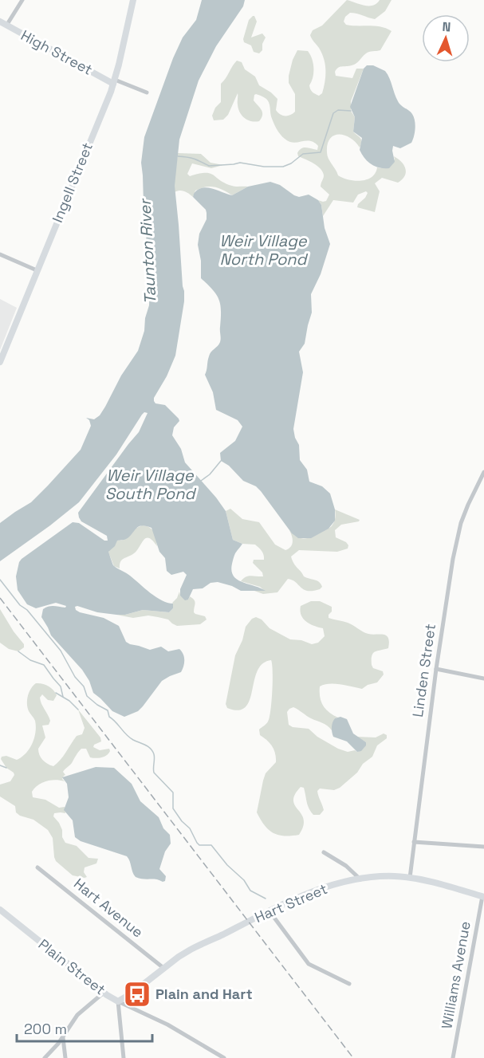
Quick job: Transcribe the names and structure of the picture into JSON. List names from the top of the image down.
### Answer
{
  "streets": {
    "main road": [
      "High Street",
      "Ingell Street",
      "Hart Street",
      "Plain Street"
    ],
    "street": ["Linden Street", "Hart Avenue", "Williams Avenue"]
  },
  "crossings": [
    ["High Street", "Ingell Street"],
    ["Linden Street", "Hart Street"],
    ["Hart Street", "Hart Avenue"],
    ["Hart Street", "Plain Street"],
    ["Hart Street", "Williams Avenue"]
  ],
  "water": ["Weir Village North Pond", "Taunton River", "Weir Village South Pond"],
  "places": {
    "bus stop": ["Plain and Hart"]
  },
  "scale_bar": "200 m",
  "north": "top"
}
